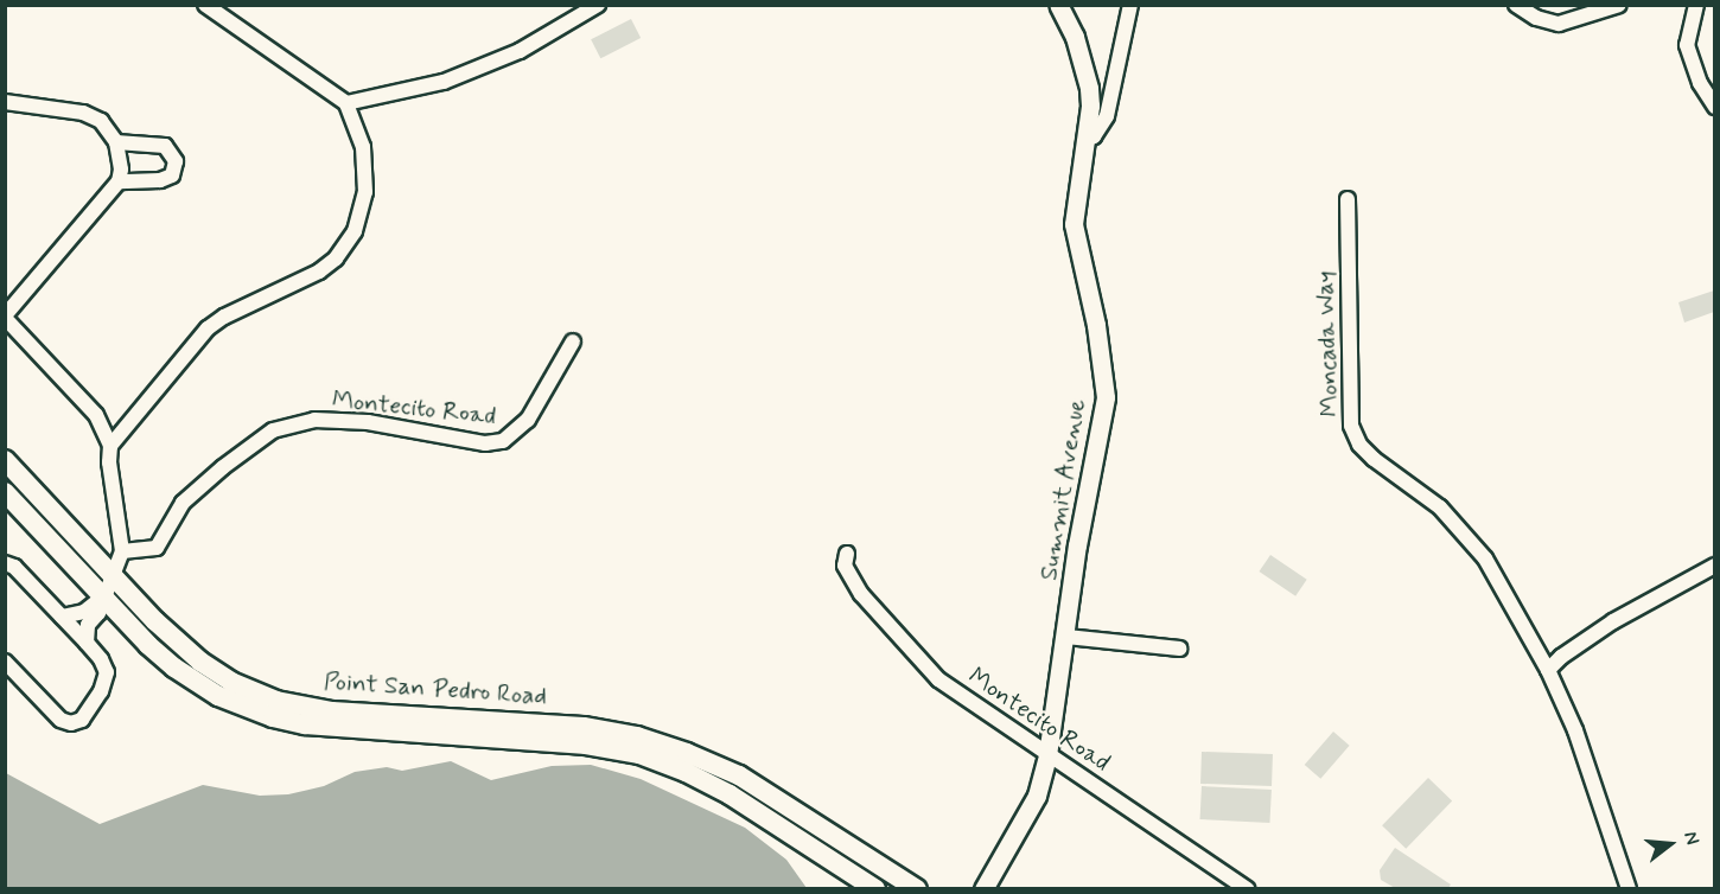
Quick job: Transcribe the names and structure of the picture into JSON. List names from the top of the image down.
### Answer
{
  "streets": {
    "main road": ["Point San Pedro Road"],
    "street": ["Moncada Way", "Montecito Road", "Summit Avenue"]
  },
  "crossings": [
    ["Montecito Road", "Summit Avenue"]
  ],
  "north": "right"
}
